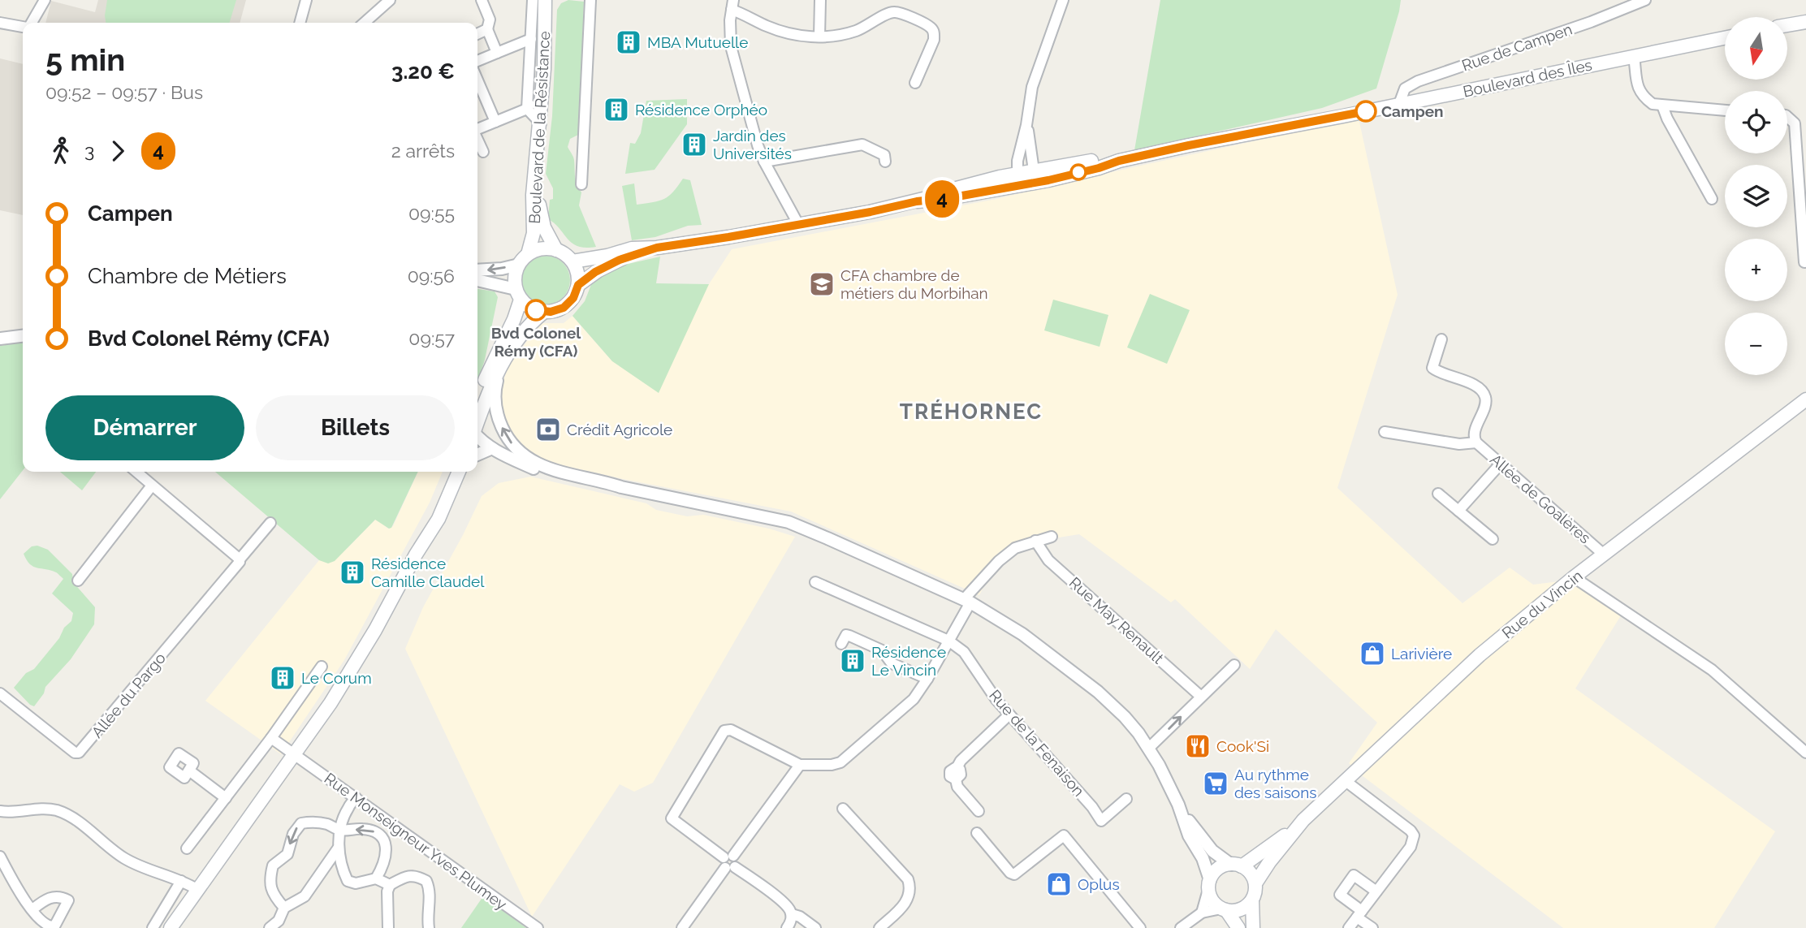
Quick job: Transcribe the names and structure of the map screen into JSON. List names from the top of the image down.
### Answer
{
  "streets": {
    "main road": ["Boulevard des Îles", "Boulevard de la Résistance", "Rue du Vincin"],
    "street": [
      "Rue de Campen",
      "Allée de Goalères",
      "Rue May Renault",
      "Allée du Pargo",
      "Rue de la Fenaison",
      "Rue Monseigneur Yves Plumey"
    ]
  },
  "crossings": [
    ["Rue de Campen", "Boulevard des Îles"],
    ["Boulevard des Îles", "Boulevard de la Résistance"],
    ["Allée de Goalères", "Rue du Vincin"]
  ],
  "districts": ["TRÉHORNEC"],
  "places": {
    "building": [
      "MBA Mutuelle",
      "Résidence Orphéo",
      "Jardin des Universités",
      "Résidence Camille Claudel",
      "Résidence Le Vincin",
      "Le Corum"
    ],
    "other": ["Campen", "Bvd Colonel Rémy (CFA)"],
    "school or university": ["CFA chambre de métiers du Morbihan"],
    "bank": ["Crédit Agricole"],
    "shop": ["Larivière", "Oplus"],
    "restaurant": ["Cook'Si"],
    "supermarket": ["Au rythme des saisons"]
  },
  "lines": ["bus line 4"],
  "north": "bottom",
  "page": {
    "on_map": "4",
    "map_buttons": ["+", "−"],
    "heading": ["5 min", "09:52 – 09:57 · Bus", "3.20 €"],
    "legs": ["3", "4", "2 arrêts"],
    "list": [
      {
        "name": "Campen",
        "value": "09:55"
      },
      {
        "name": "Chambre de Métiers",
        "value": "09:56"
      },
      {
        "name": "Bvd Colonel Rémy (CFA)",
        "value": "09:57"
      }
    ],
    "buttons": ["Démarrer", "Billets"]
  }
}
